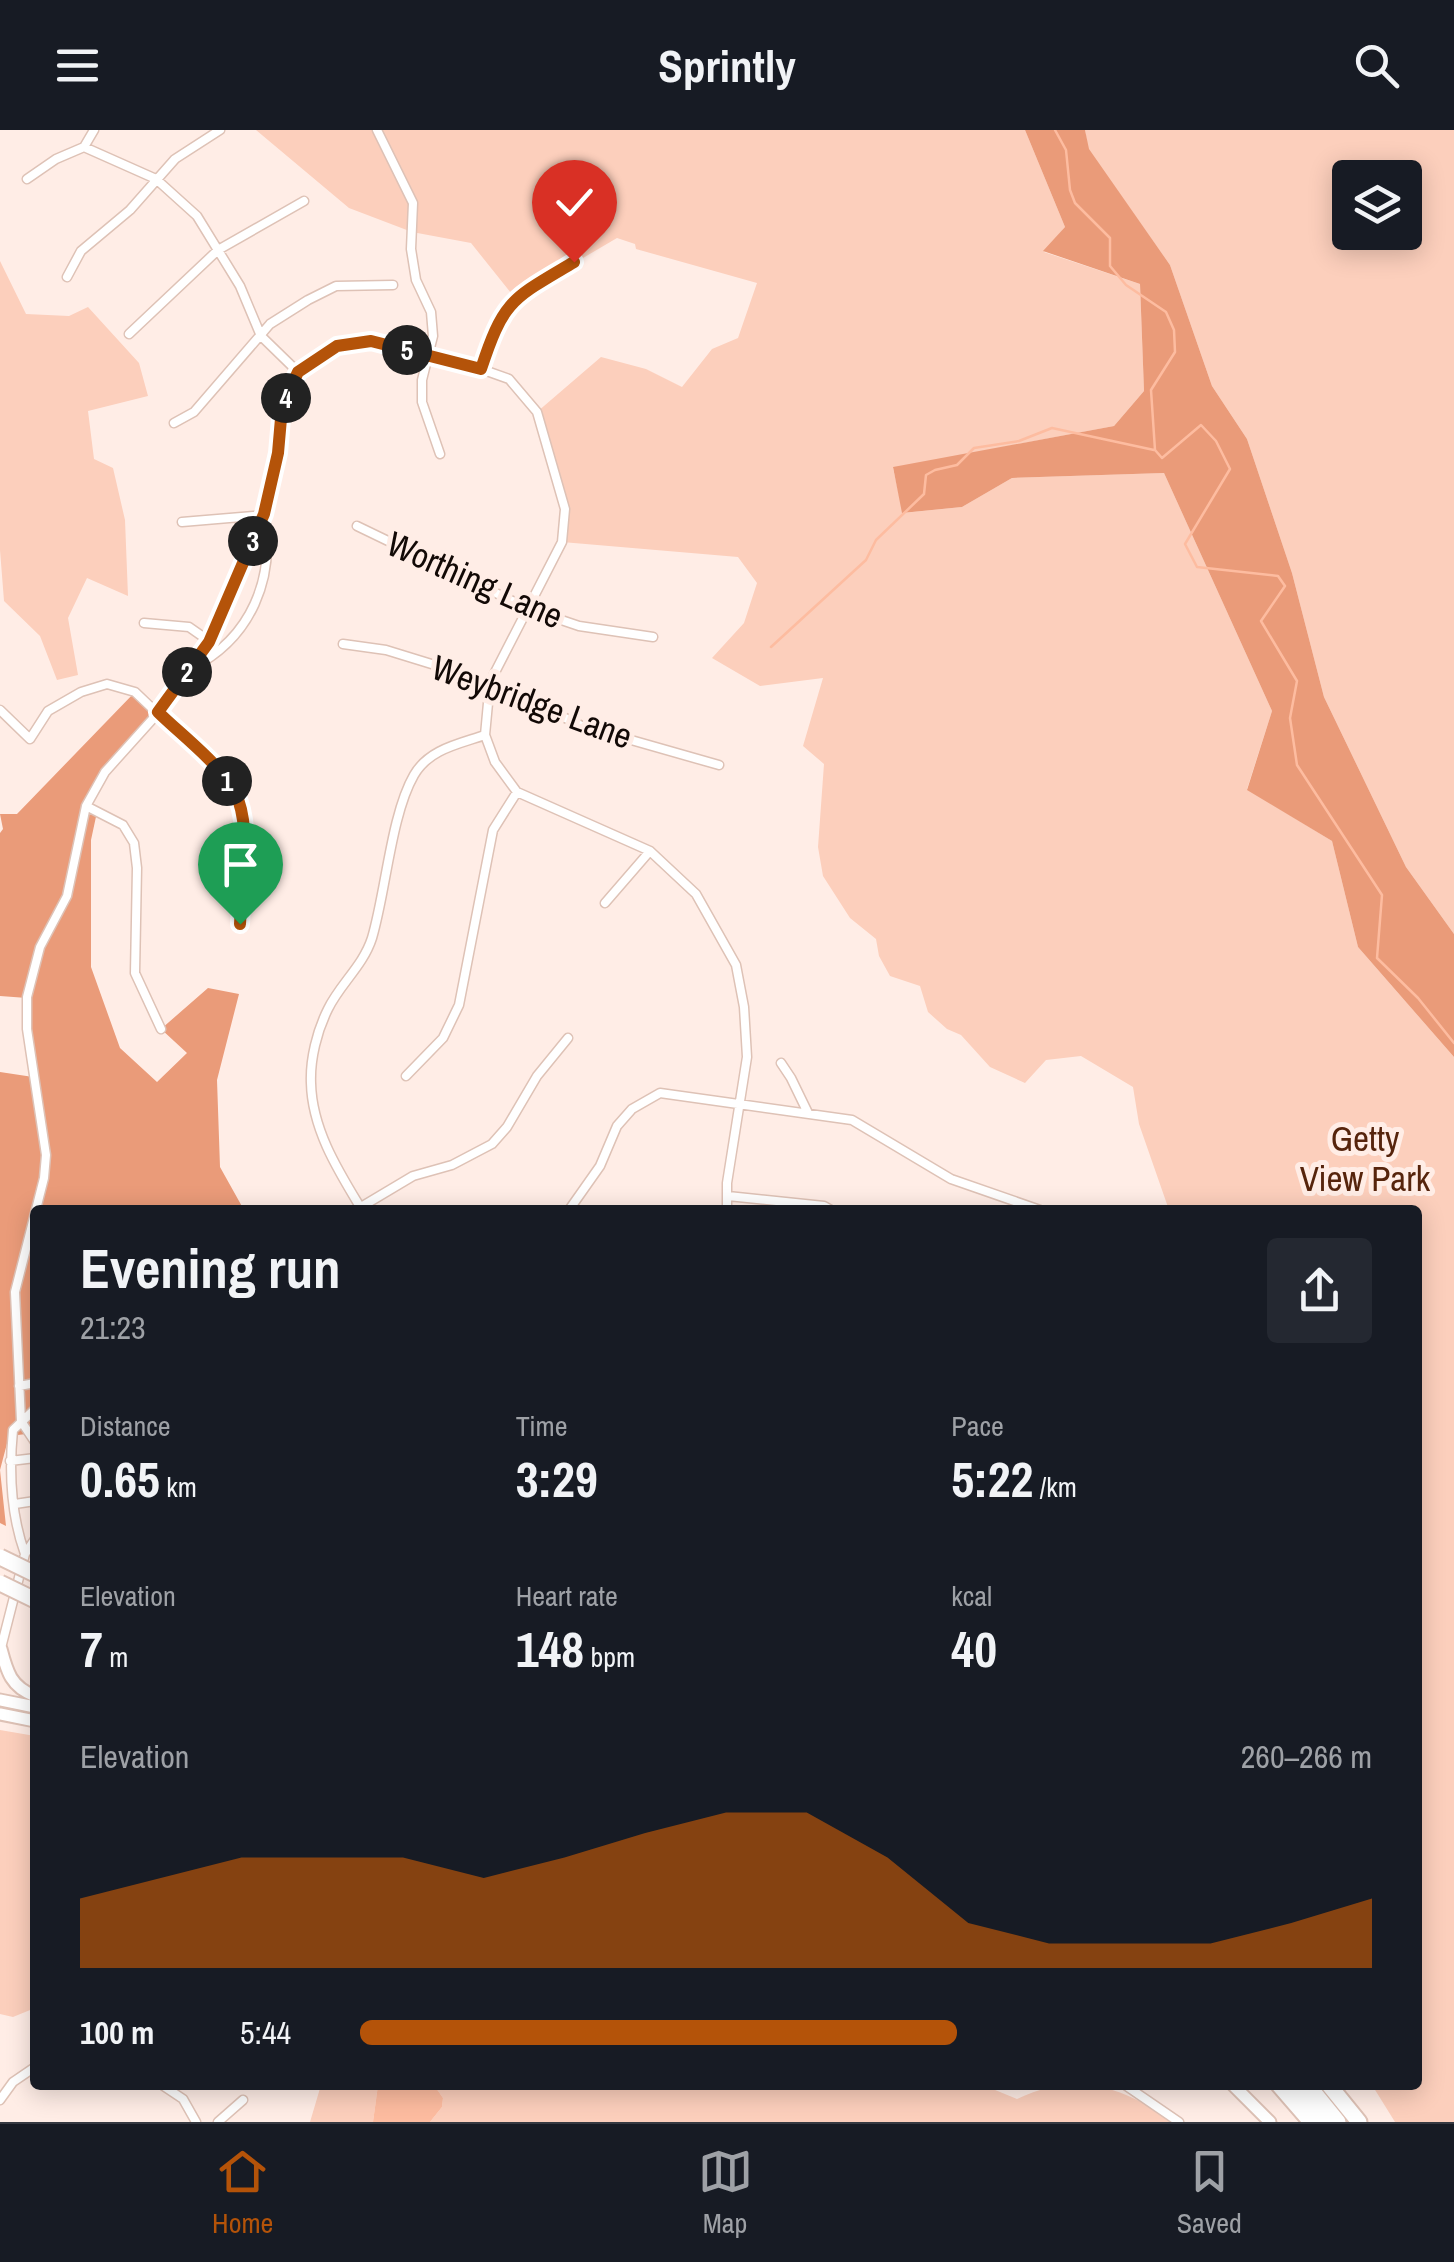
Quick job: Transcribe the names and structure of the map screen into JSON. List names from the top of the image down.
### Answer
{
  "streets": {
    "street": ["Worthing Lane", "Weybridge Lane"]
  },
  "parks": ["Getty View Park"],
  "page": {
    "header": "Sprintly",
    "pins": [
      "5",
      "4",
      "3",
      "2",
      "1"
    ],
    "heading": ["Evening run", "21:23"],
    "stats": [
      ["Distance", "0.65 km"],
      ["Time", "3:29"],
      ["Pace", "5:22 /km"],
      ["Elevation", "7 m"],
      ["Heart rate", "148 bpm"],
      ["kcal", "40"]
    ],
    "chart": ["Elevation", "260–266 m"],
    "list": [
      {
        "name": "100 m",
        "note": "5:44"
      }
    ],
    "tabs": ["Home", "Map", "Saved"]
  }
}
